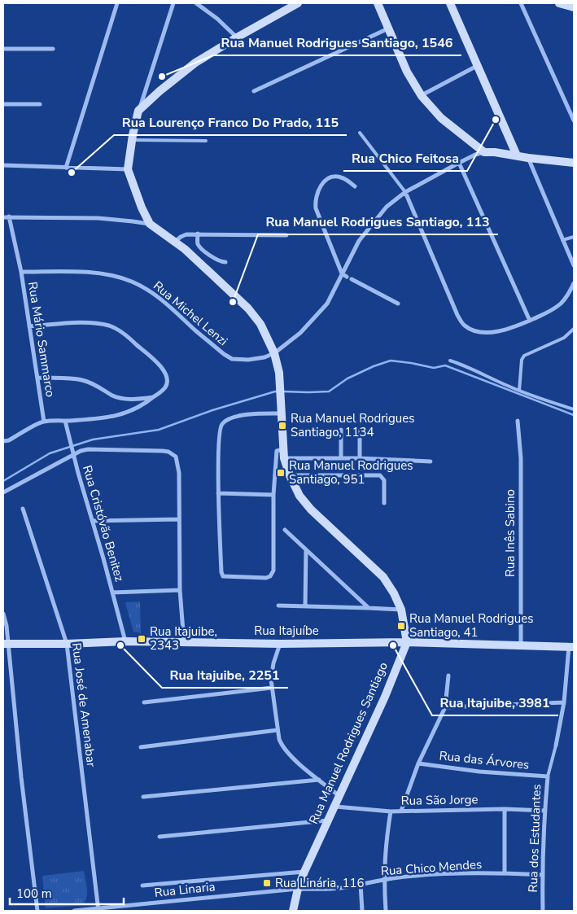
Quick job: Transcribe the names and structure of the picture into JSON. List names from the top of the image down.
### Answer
{
  "streets": {
    "main road": ["Rua Itajuíbe", "Rua Manuel Rodrigues Santiago"],
    "street": [
      "Rua Michel Lenzi",
      "Rua Mário Sammarco",
      "Rua Cristóvão Benitez",
      "Rua Inês Sabino",
      "Rua José de Amenabar",
      "Rua das Árvores",
      "Rua São Jorge",
      "Rua dos Estudantes",
      "Rua Chico Mendes",
      "Rua Linaria"
    ]
  },
  "crossings": [
    ["Rua Michel Lenzi", "Rua Mário Sammarco"],
    ["Rua Cristóvão Benitez", "Rua Itajuíbe"],
    ["Rua Inês Sabino", "Rua Itajuíbe"],
    ["Rua Itajuíbe", "Rua José de Amenabar"],
    ["Rua Itajuíbe", "Rua Manuel Rodrigues Santiago"],
    ["Rua Itajuíbe", "Rua dos Estudantes"],
    ["Rua José de Amenabar", "Rua Linaria"],
    ["Rua Manuel Rodrigues Santiago", "Rua São Jorge"],
    ["Rua Manuel Rodrigues Santiago", "Rua Chico Mendes"],
    ["Rua Manuel Rodrigues Santiago", "Rua Linaria"],
    ["Rua das Árvores", "Rua dos Estudantes"],
    ["Rua São Jorge", "Rua dos Estudantes"],
    ["Rua dos Estudantes", "Rua Chico Mendes"],
    ["Rua Chico Mendes", "Rua Linaria"]
  ],
  "places": {
    "other": [
      "Rua Manuel Rodrigues Santiago, 1546",
      "Rua Chico Feitosa",
      "Rua Lourenço Franco Do Prado, 115",
      "Rua Manuel Rodrigues Santiago, 113",
      "Rua Itajuibe, 2251",
      "Rua Itajuibe, 3981"
    ],
    "transit": [
      "Rua Manuel Rodrigues Santiago, 1134",
      "Rua Manuel Rodrigues Santiago, 951",
      "Rua Manuel Rodrigues Santiago, 41",
      "Rua Itajuibe, 2343",
      "Rua Linária, 116"
    ]
  },
  "scale_bar": "100 m"
}
